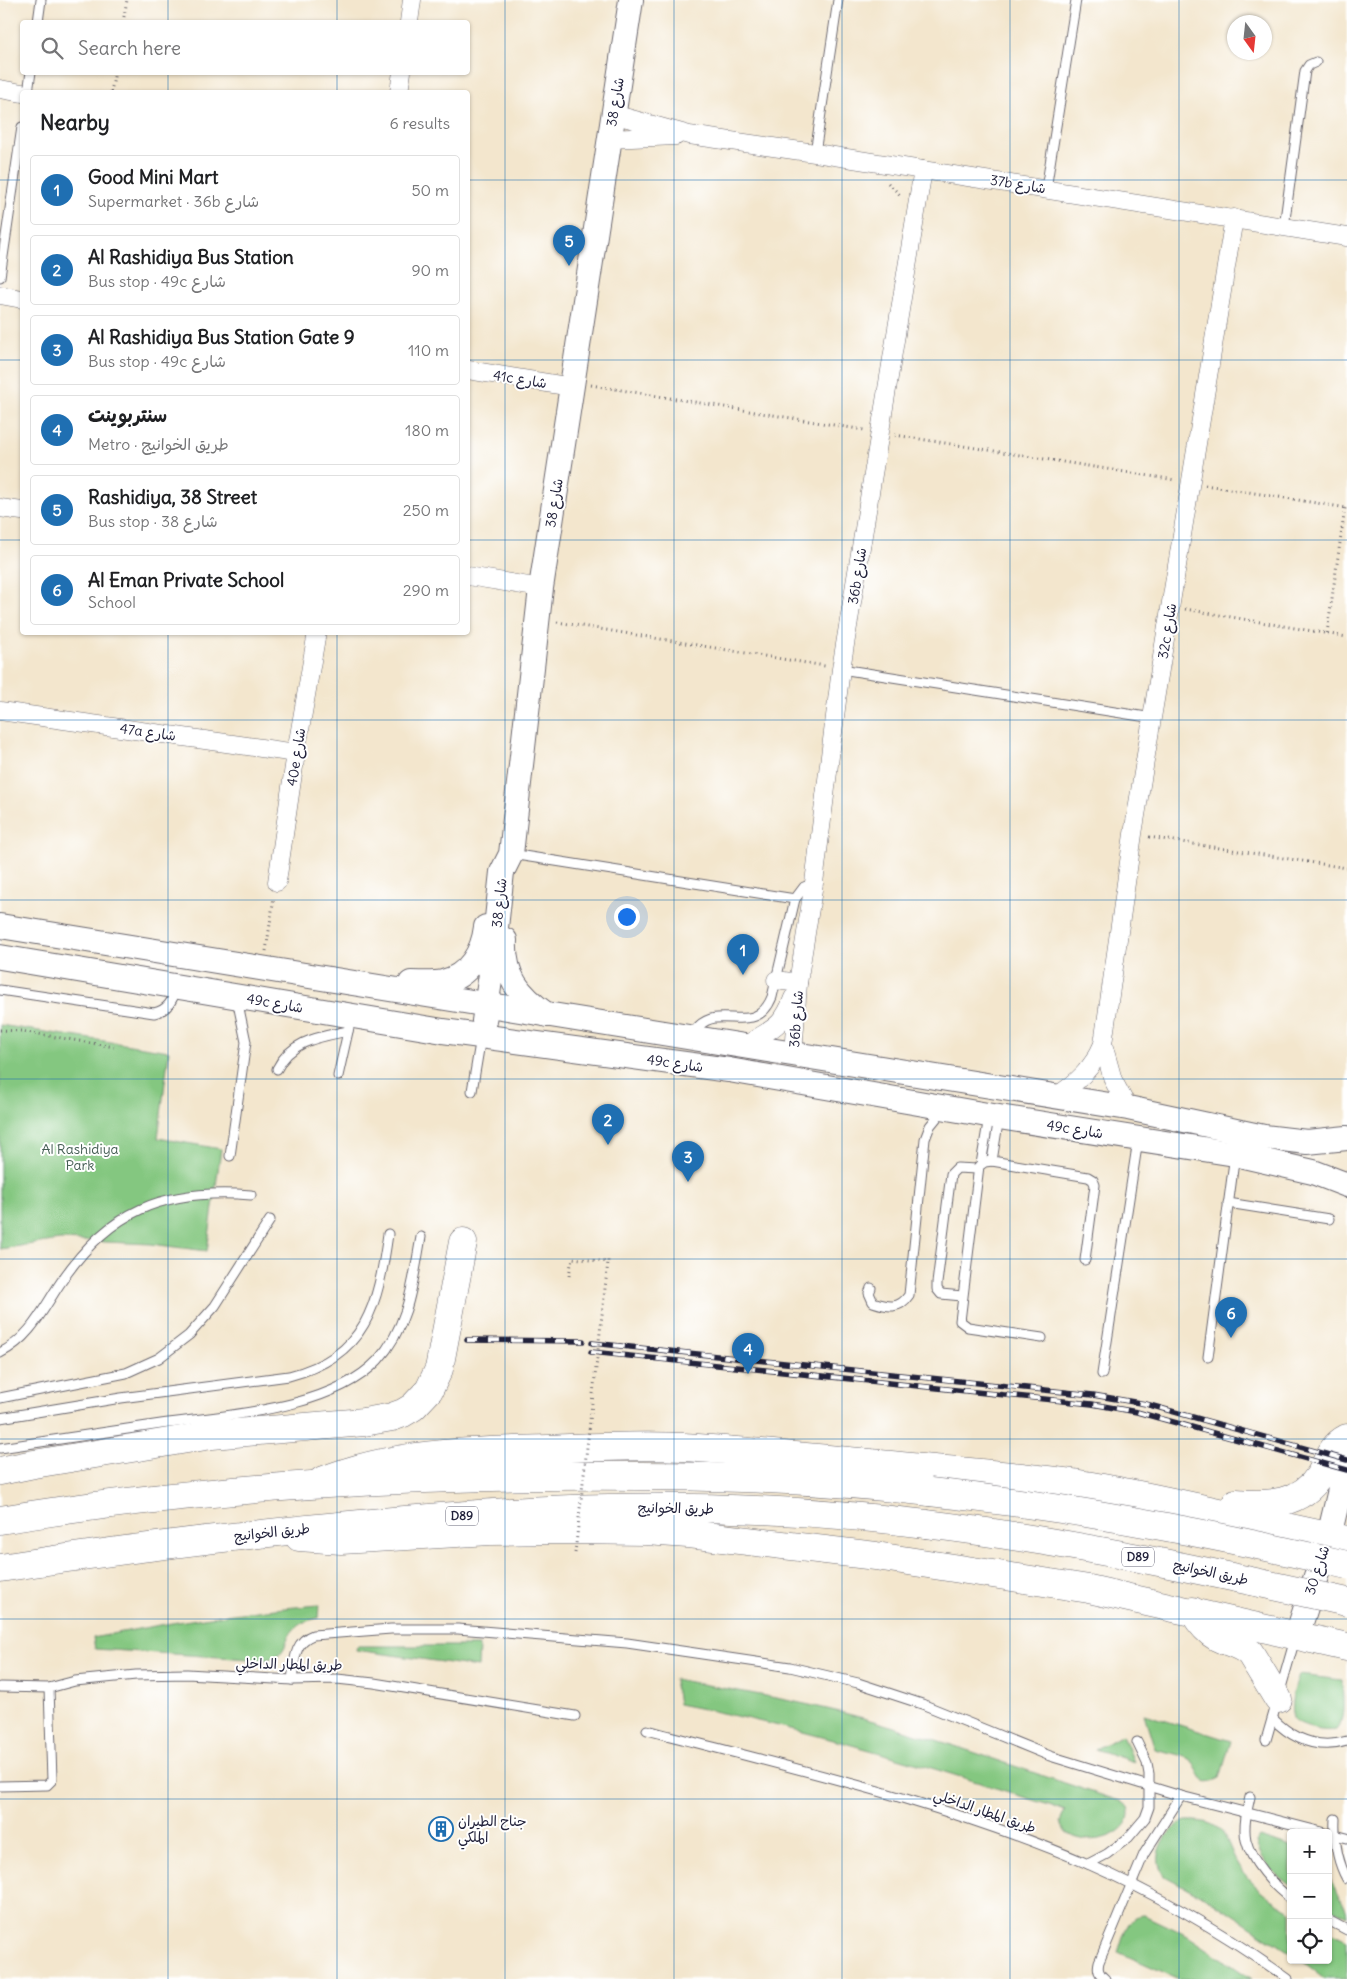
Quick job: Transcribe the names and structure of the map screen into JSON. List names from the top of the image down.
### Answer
{
  "streets": {
    "main road": ["طريق الخوانيج", "D89"],
    "street": [
      "شارع 38",
      "37b شارع",
      "41c شارع",
      "36b شارع",
      "32c شارع",
      "47a شارع",
      "40e شارع",
      "49c شارع",
      "شارع 30"
    ],
    "lane": ["طريق المطار الداخلي"]
  },
  "crossings": [
    ["شارع 38", "37b شارع"],
    ["شارع 38", "41c شارع"],
    ["شارع 38", "49c شارع"],
    ["37b شارع", "36b شارع"],
    ["37b شارع", "32c شارع"],
    ["36b شارع", "49c شارع"],
    ["32c شارع", "49c شارع"],
    ["47a شارع", "40e شارع"]
  ],
  "parks": ["Al Rashidiya Park"],
  "places": {
    "building": ["جناح الطيران الملكي"]
  },
  "north": "bottom",
  "page": {
    "search": "Search here",
    "heading": ["Nearby", "6 results"],
    "list": [
      {
        "mark": "1",
        "name": "Good Mini Mart",
        "note": "Supermarket · 36b شارع",
        "value": "50 m"
      },
      {
        "mark": "2",
        "name": "Al Rashidiya Bus Station",
        "note": "Bus stop · 49c شارع",
        "value": "90 m"
      },
      {
        "mark": "3",
        "name": "Al Rashidiya Bus Station Gate 9",
        "note": "Bus stop · 49c شارع",
        "value": "110 m"
      },
      {
        "mark": "4",
        "name": "سنتربوينت",
        "note": "Metro · طريق الخوانيج",
        "value": "180 m"
      },
      {
        "mark": "5",
        "name": "Rashidiya, 38 Street",
        "note": "Bus stop · شارع 38",
        "value": "250 m"
      },
      {
        "mark": "6",
        "name": "Al Eman Private School",
        "note": "School",
        "value": "290 m"
      }
    ],
    "pins": [
      "5",
      "1",
      "2",
      "3",
      "6",
      "4"
    ],
    "map_buttons": ["+", "−"]
  }
}
